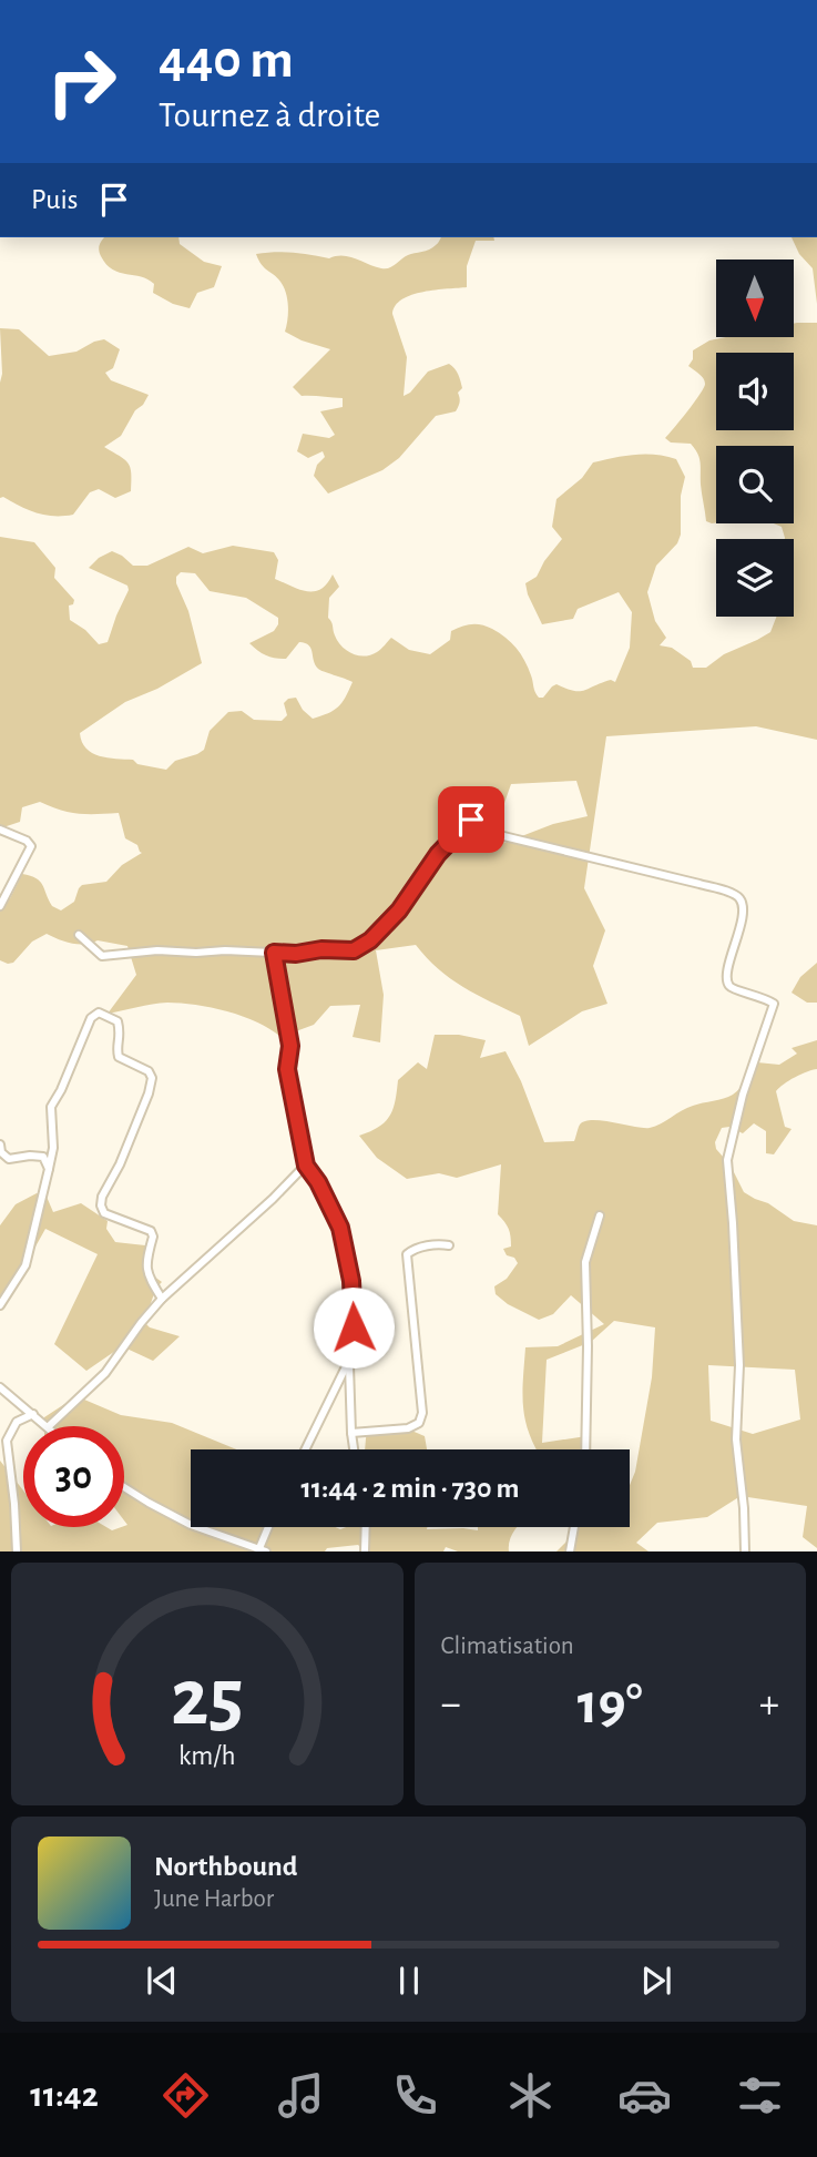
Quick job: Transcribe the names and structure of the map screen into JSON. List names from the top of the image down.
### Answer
{
  "north": "bottom",
  "page": {
    "turn": ["440 m", "Tournez à droite"],
    "then": "Puis",
    "limit": "30",
    "trip": "11:44 · 2 min · 730 m",
    "tile": "Climatisation",
    "heat": ["−", "19°", "+"],
    "song": ["Northbound", "June Harbor"],
    "tabs": "11:42",
    "gauge": ["25", "km/h"]
  }
}
